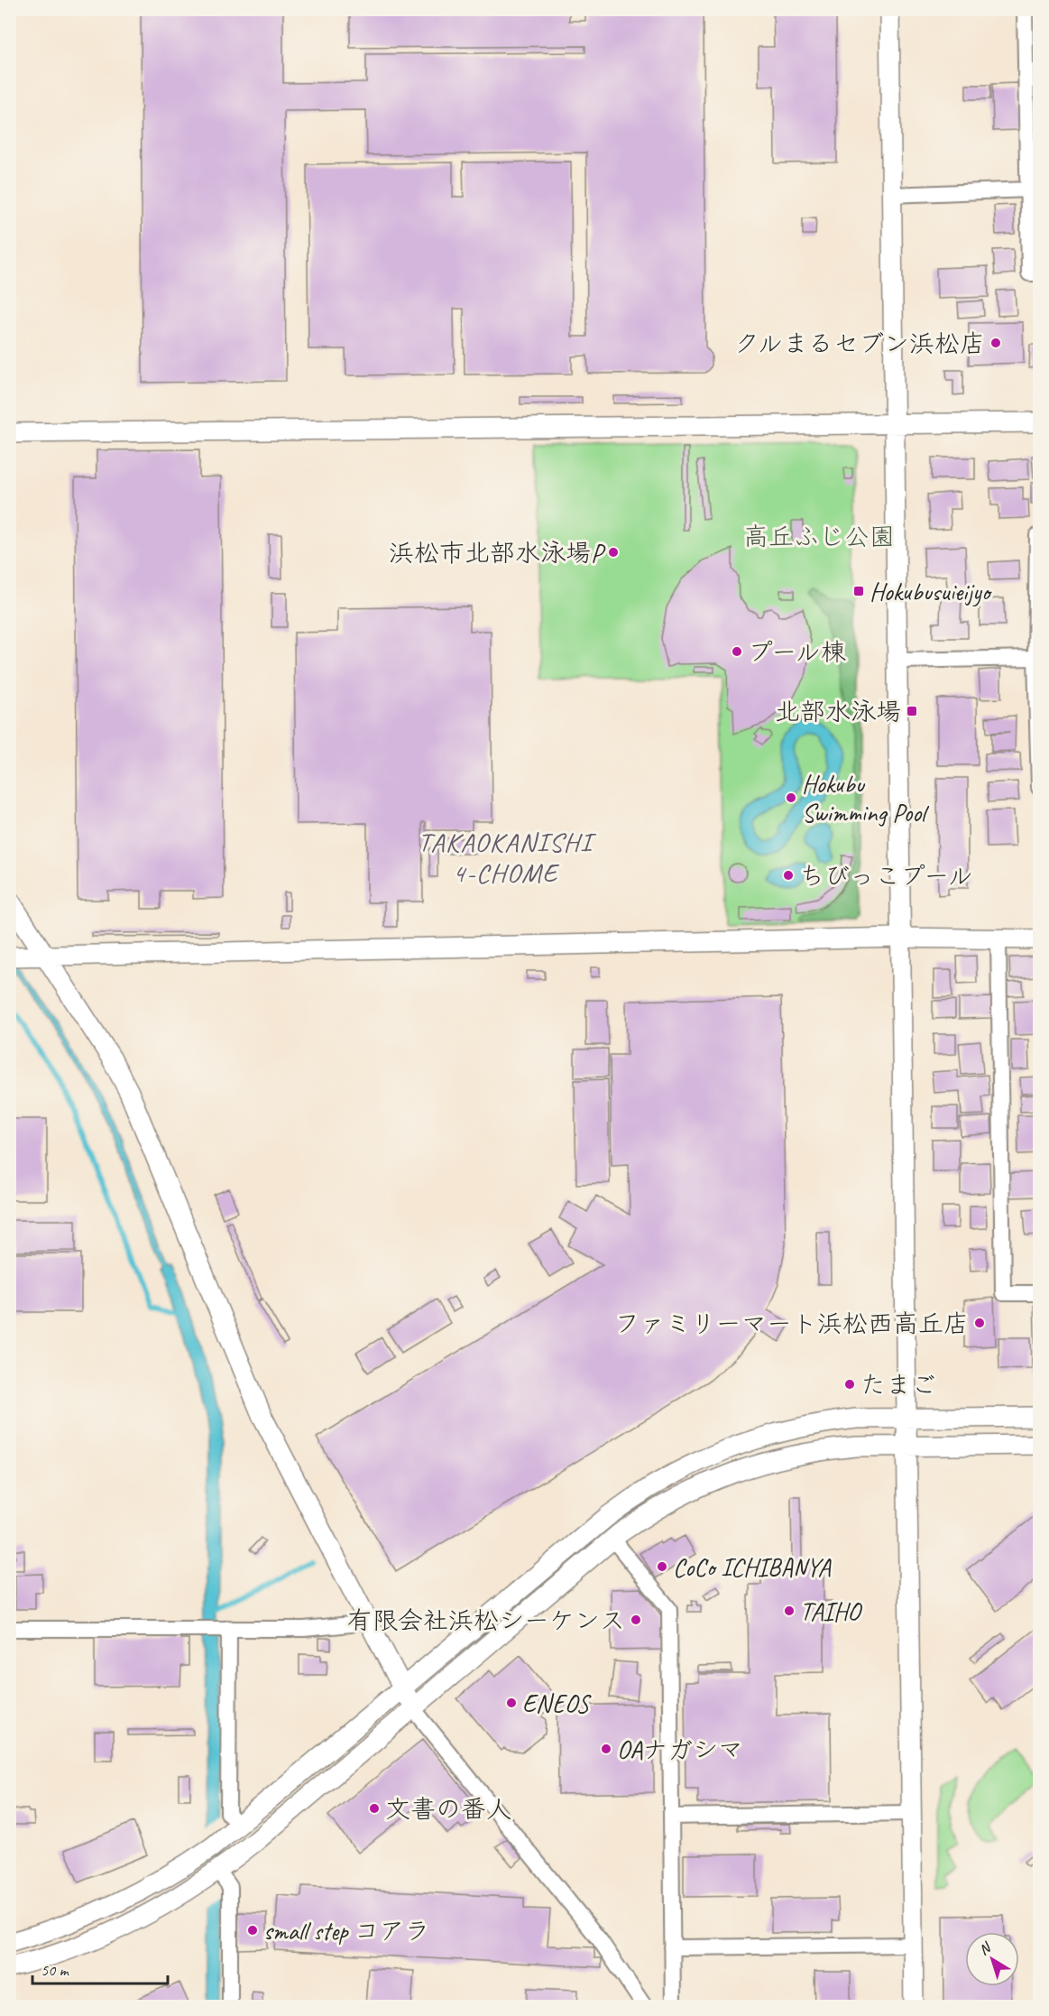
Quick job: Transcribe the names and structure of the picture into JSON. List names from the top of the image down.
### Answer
{
  "districts": ["TAKAOKANISHI 4-CHOME"],
  "parks": ["高丘ふじ公園"],
  "places": {
    "other": [
      "クルまるセブン浜松店",
      "浜松市北部水泳場P",
      "プール棟",
      "Hokubu Swimming Pool",
      "ちびっこプール",
      "ファミリーマート浜松西高丘店",
      "たまご",
      "CoCo ICHIBANYA",
      "TAIHO",
      "有限会社浜松シーケンス",
      "ENEOS",
      "OAナガシマ",
      "文書の番人",
      "small step コアラ"
    ],
    "transit": ["Hokubusuieijyo", "北部水泳場"]
  },
  "scale_bar": "50 m",
  "north": "top left"
}
